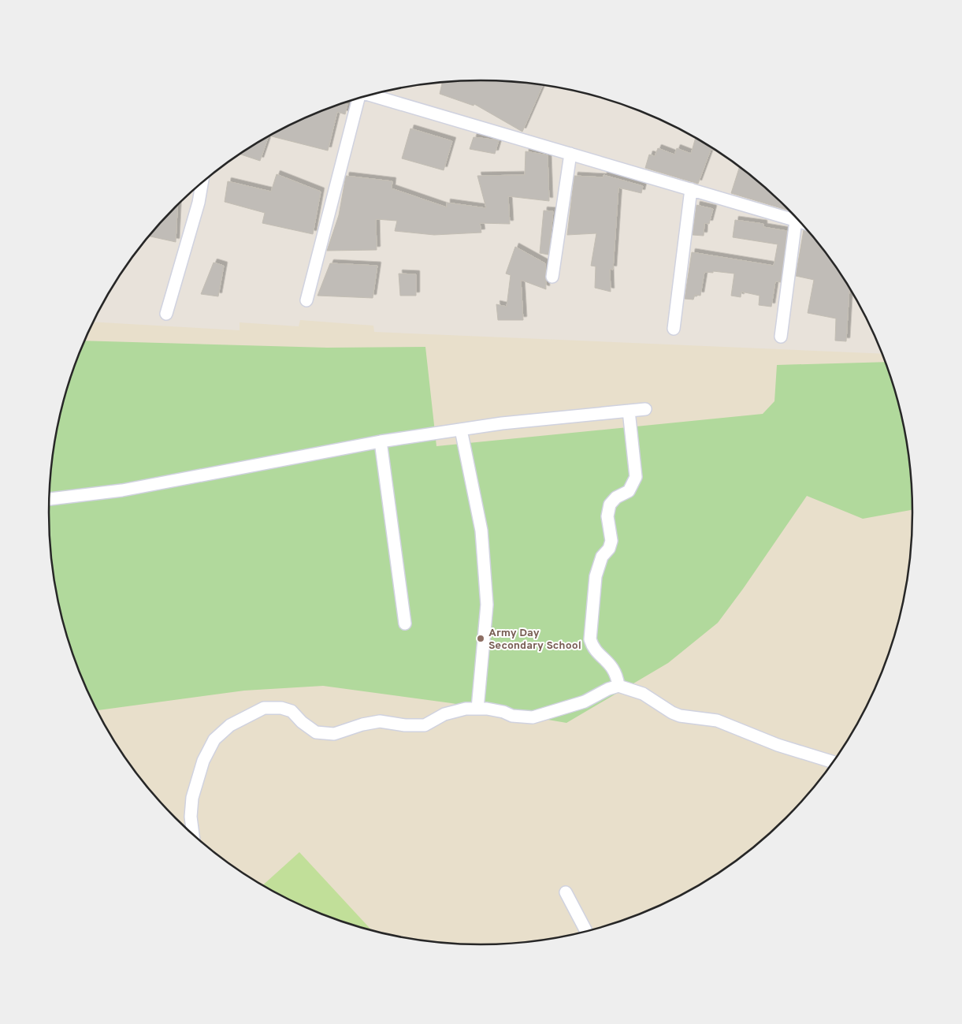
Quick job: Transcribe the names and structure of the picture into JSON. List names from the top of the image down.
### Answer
{
  "places": ["Army Day Secondary School"]
}
